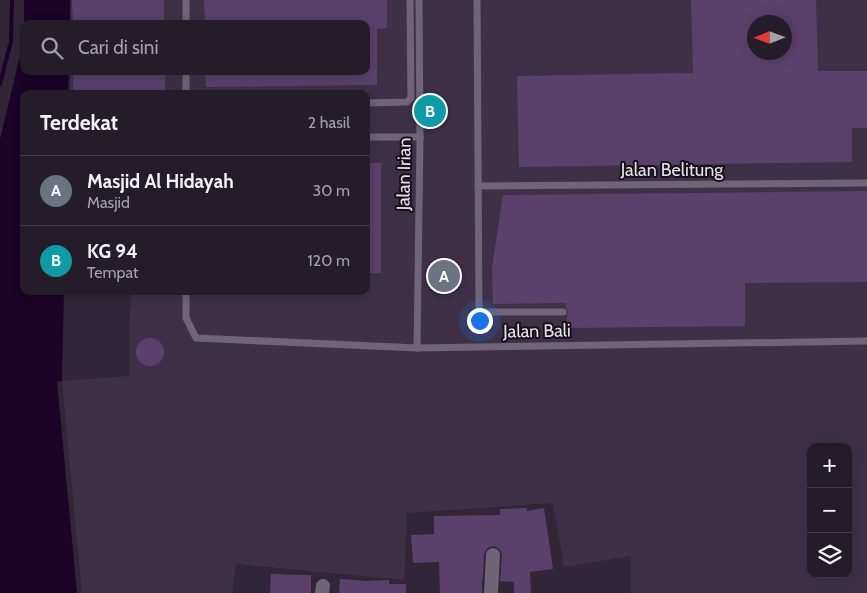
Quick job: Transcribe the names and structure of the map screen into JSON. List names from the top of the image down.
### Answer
{
  "streets": {
    "lane": ["Jalan Belitung", "Jalan Irian", "Jalan Bali"]
  },
  "crossings": [
    ["Jalan Irian", "Jalan Bali"]
  ],
  "north": "left",
  "page": {
    "search": "Cari di sini",
    "heading": ["Terdekat", "2 hasil"],
    "pins": ["B", "A"],
    "list": [
      {
        "mark": "A",
        "name": "Masjid Al Hidayah",
        "note": "Masjid",
        "value": "30 m"
      },
      {
        "mark": "B",
        "name": "KG 94",
        "note": "Tempat",
        "value": "120 m"
      }
    ],
    "map_buttons": ["+", "−"]
  }
}
